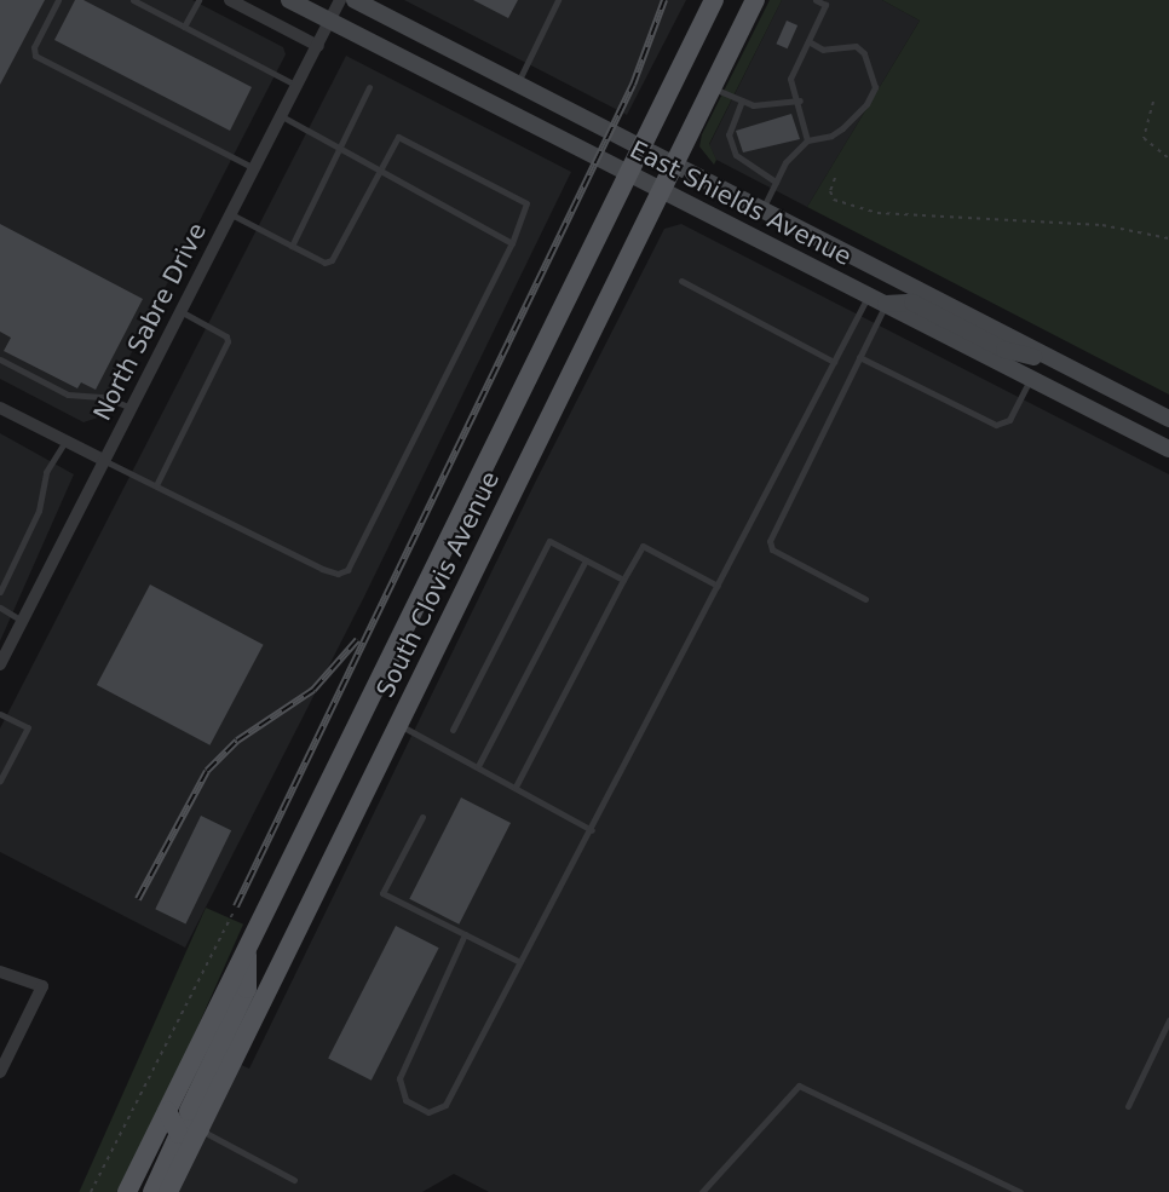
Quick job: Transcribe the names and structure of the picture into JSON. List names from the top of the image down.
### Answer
{
  "streets": {
    "main road": ["East Shields Avenue", "South Clovis Avenue"],
    "street": ["North Sabre Drive"]
  },
  "crossings": [
    ["East Shields Avenue", "North Sabre Drive"],
    ["East Shields Avenue", "South Clovis Avenue"]
  ]
}
